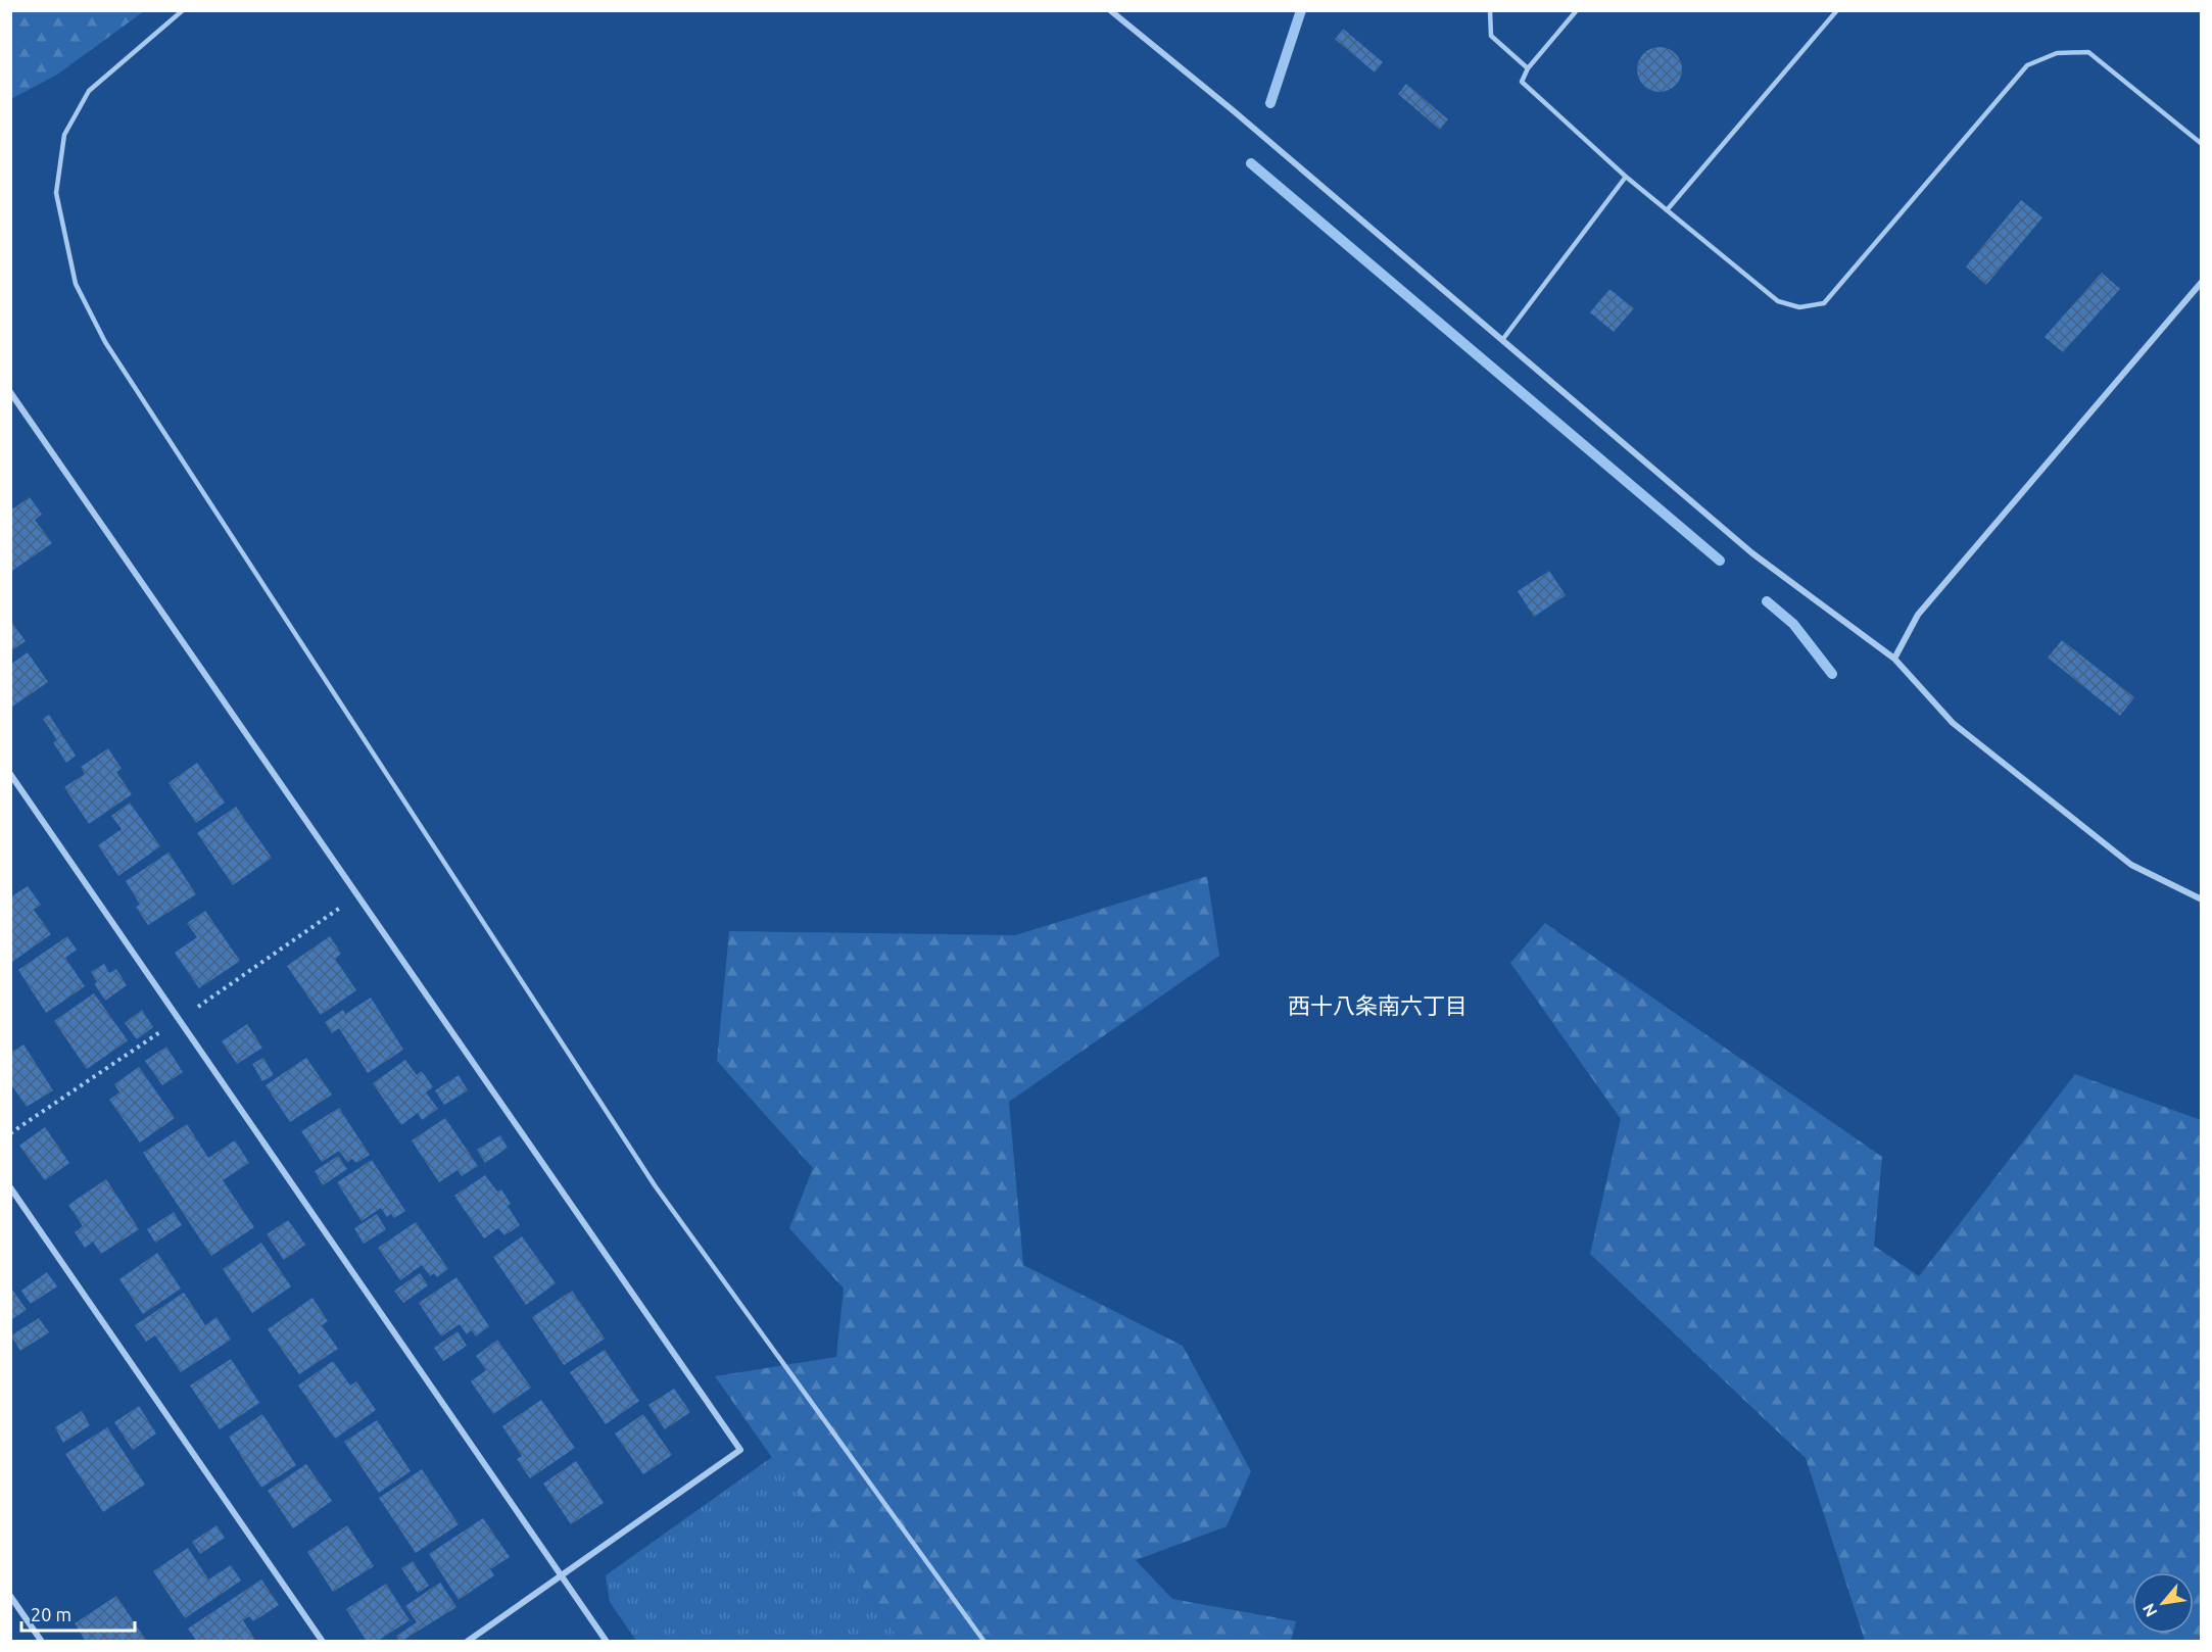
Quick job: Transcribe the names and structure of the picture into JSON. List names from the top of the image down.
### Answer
{
  "districts": ["西十八条南六丁目"],
  "scale_bar": "20 m",
  "north": "bottom left"
}
